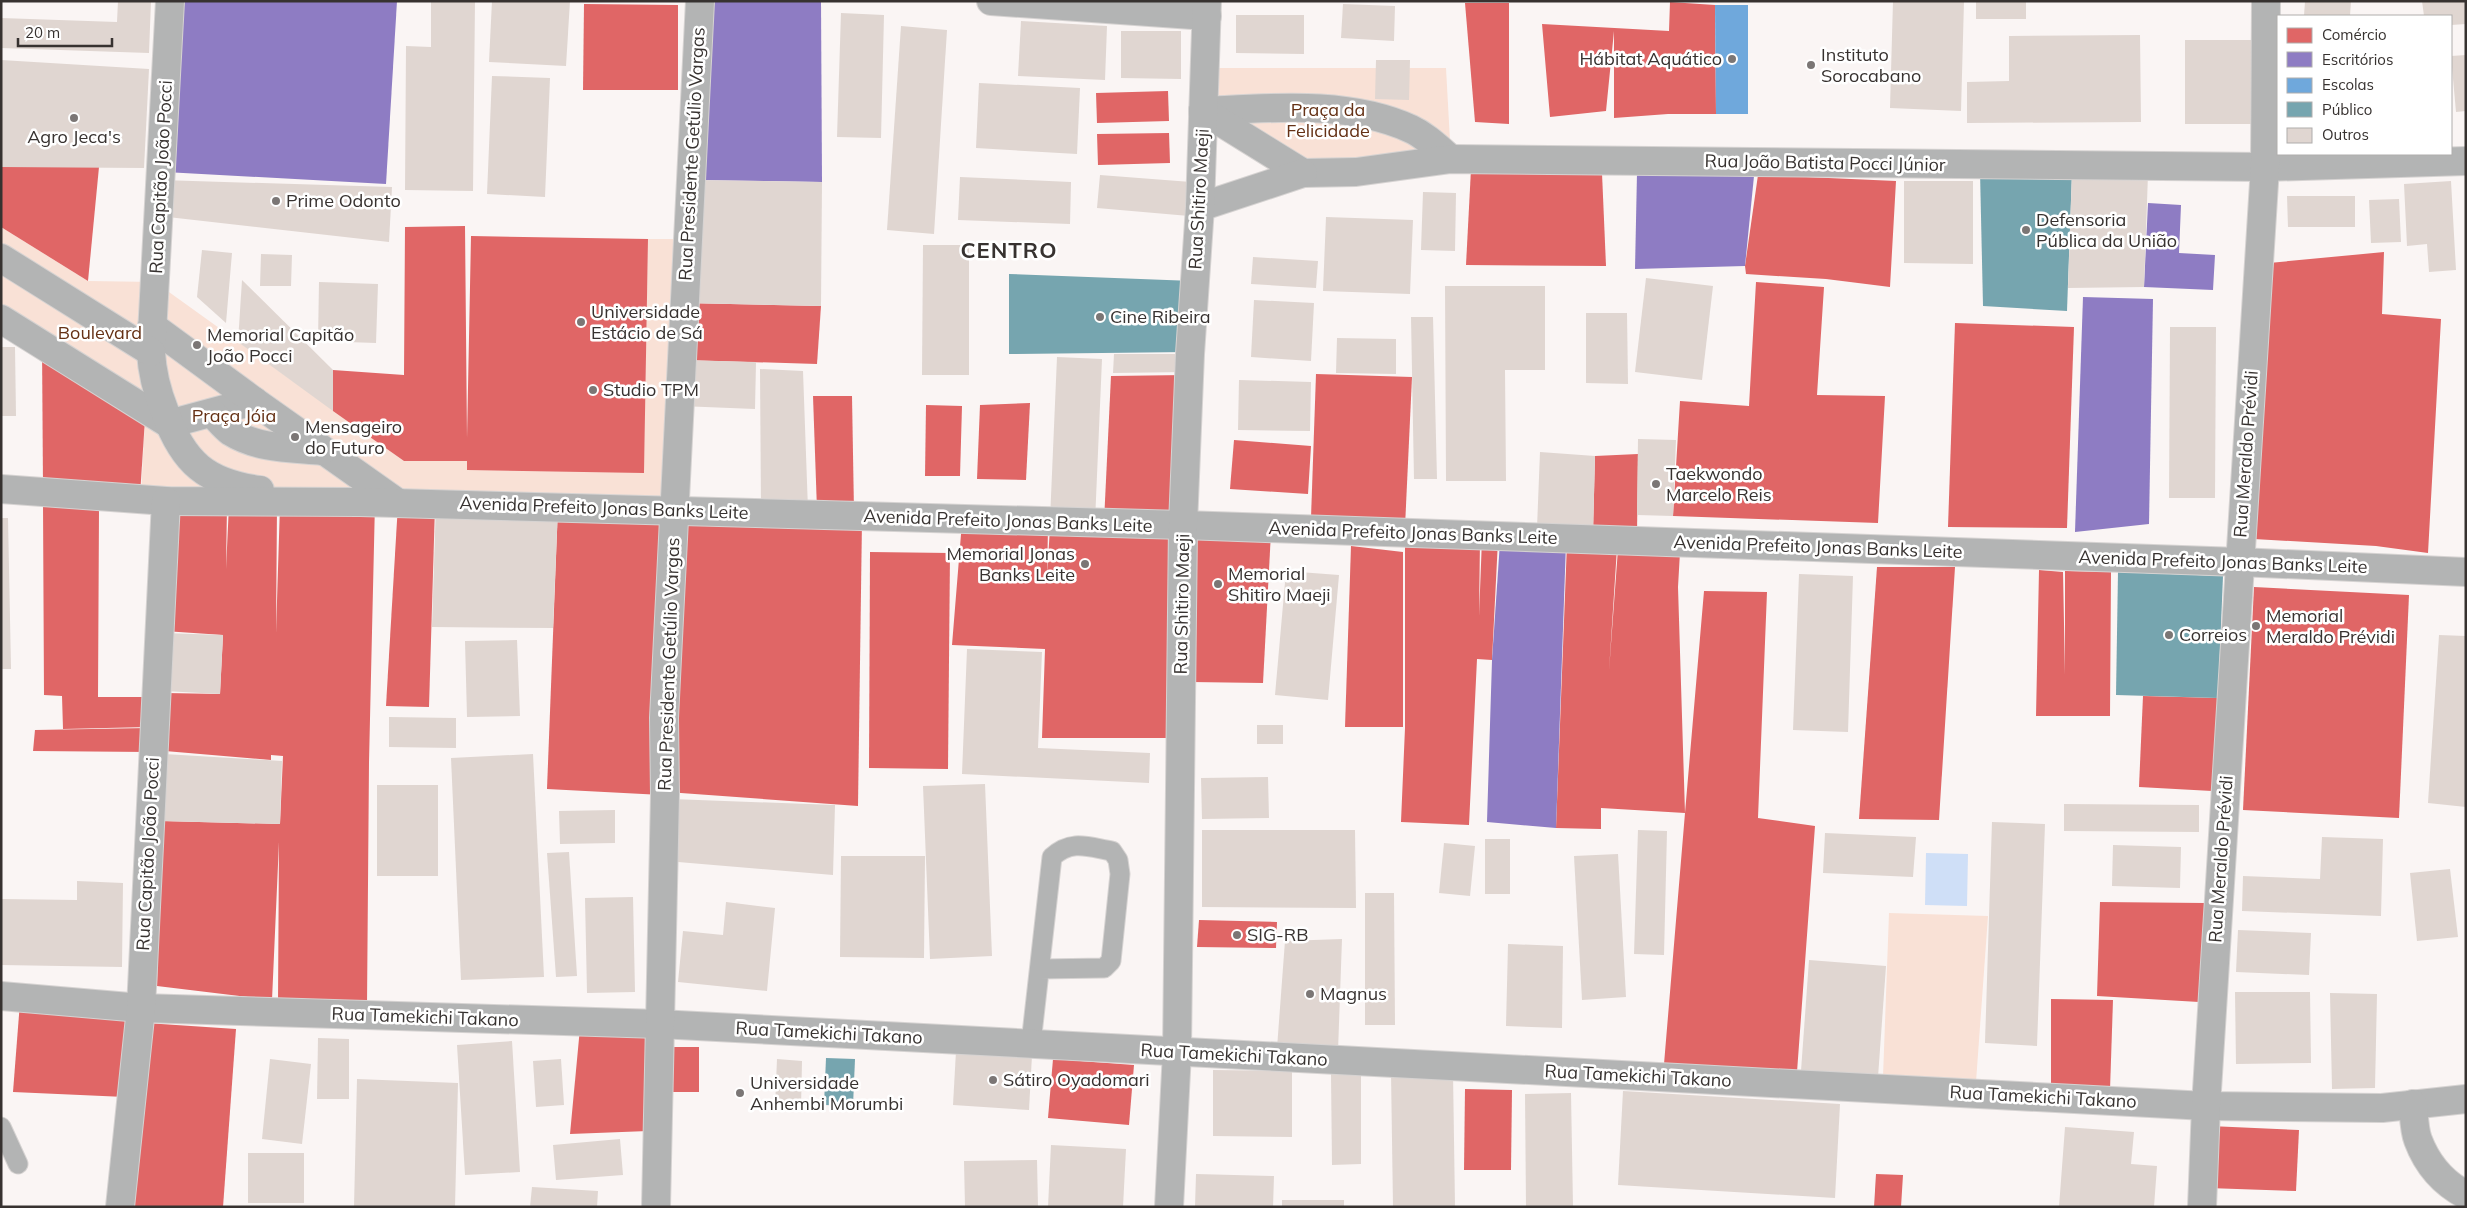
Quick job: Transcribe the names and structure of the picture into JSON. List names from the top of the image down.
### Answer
{
  "streets": {
    "street": [
      "Rua Presidente Getúlio Vargas",
      "Rua João Batista Pocci Júnior",
      "Rua Capitão João Pocci",
      "Rua Shitiro Maeji",
      "Rua Meraldo Prévidi",
      "Avenida Prefeito Jonas Banks Leite",
      "Rua Tamekichi Takano"
    ]
  },
  "crossings": [
    ["Rua Presidente Getúlio Vargas", "Avenida Prefeito Jonas Banks Leite"],
    ["Rua Presidente Getúlio Vargas", "Rua Tamekichi Takano"],
    ["Rua João Batista Pocci Júnior", "Rua Shitiro Maeji"],
    ["Rua João Batista Pocci Júnior", "Rua Meraldo Prévidi"],
    ["Rua Capitão João Pocci", "Avenida Prefeito Jonas Banks Leite"],
    ["Rua Capitão João Pocci", "Rua Tamekichi Takano"],
    ["Rua Shitiro Maeji", "Avenida Prefeito Jonas Banks Leite"],
    ["Rua Shitiro Maeji", "Rua Tamekichi Takano"],
    ["Rua Meraldo Prévidi", "Avenida Prefeito Jonas Banks Leite"],
    ["Rua Meraldo Prévidi", "Rua Tamekichi Takano"]
  ],
  "districts": ["CENTRO"],
  "parks": ["Praça da Felicidade", "Boulevard", "Praça Jóia"],
  "places": [
    "Hábitat Aquático",
    "Instituto Sorocabano",
    "Agro Jeca's",
    "Prime Odonto",
    "Defensoria Pública da União",
    "Cine Ribeira",
    "Universidade Estácio de Sá",
    "Memorial Capitão João Pocci",
    "Studio TPM",
    "Mensageiro do Futuro",
    "Taekwondo Marcelo Reis",
    "Memorial Jonas Banks Leite",
    "Memorial Shitiro Maeji",
    "Memorial Meraldo Prévidi",
    "Correios",
    "SIG-RB",
    "Magnus",
    "Sátiro Oyadomari",
    "Universidade Anhembi Morumbi"
  ],
  "legend": [
    "Comércio",
    "Escritórios",
    "Escolas",
    "Público",
    "Outros"
  ],
  "scale_bar": "20 m"
}
